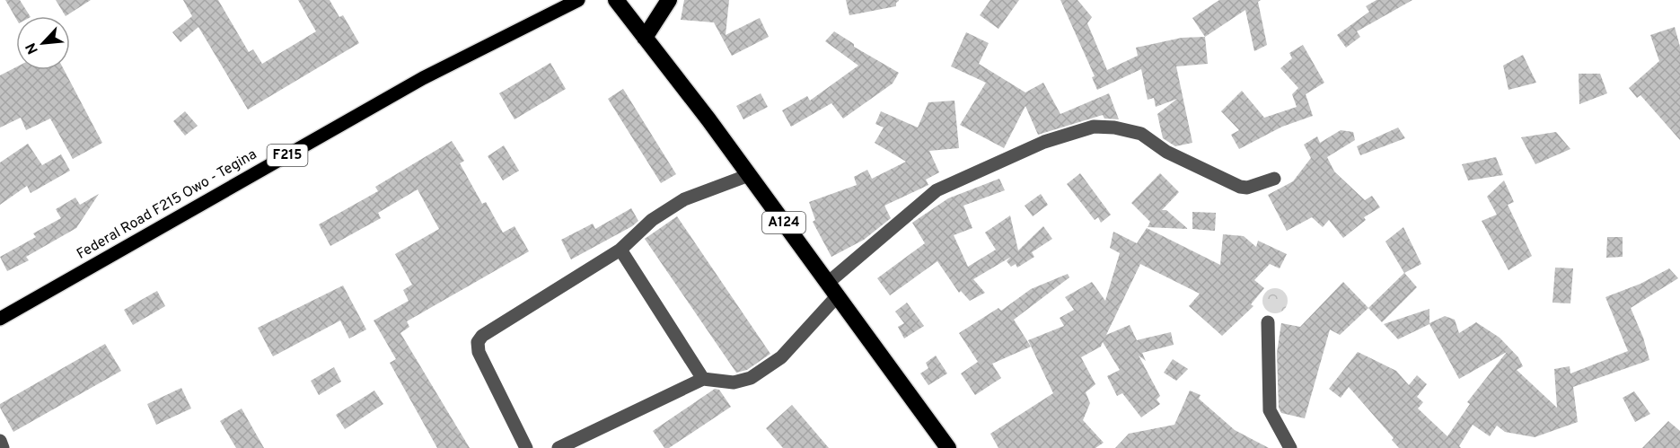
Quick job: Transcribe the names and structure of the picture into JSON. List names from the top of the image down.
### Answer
{
  "streets": {
    "highway": ["A124"],
    "main road": ["F215", "Federal Road F215 Owo - Tegina"]
  },
  "north": "bottom left"
}
